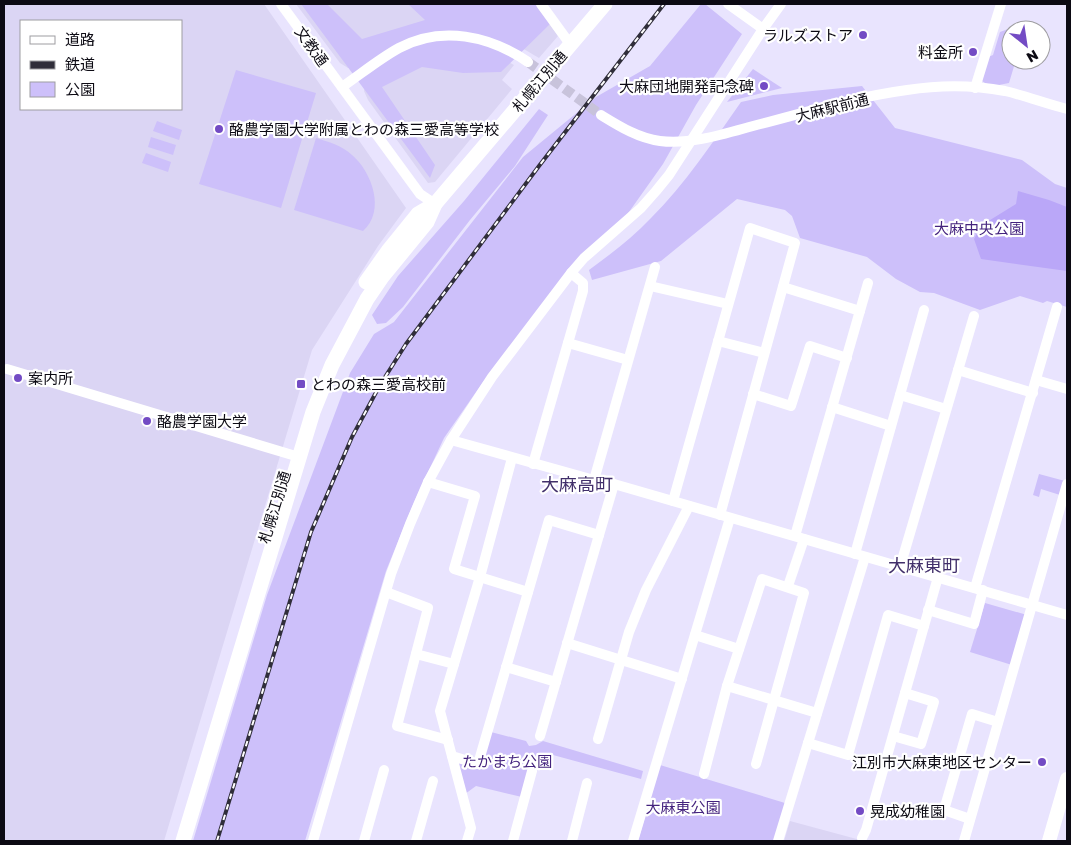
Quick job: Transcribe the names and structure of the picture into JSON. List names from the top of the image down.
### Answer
{
  "streets": {
    "highway": ["札幌江別通"],
    "street": ["文教通", "大麻駅前通"]
  },
  "districts": ["大麻高町", "大麻東町"],
  "parks": ["大麻中央公園", "たかまち公園", "大麻東公園"],
  "places": {
    "other": [
      "ラルズストア",
      "料金所",
      "大麻団地開発記念碑",
      "酪農学園大学附属とわの森三愛高等学校",
      "案内所",
      "酪農学園大学",
      "江別市大麻東地区センター",
      "晃成幼稚園"
    ],
    "transit": ["とわの森三愛高校前"]
  },
  "legend": ["道路", "鉄道", "公園"],
  "north": "bottom right"
}
